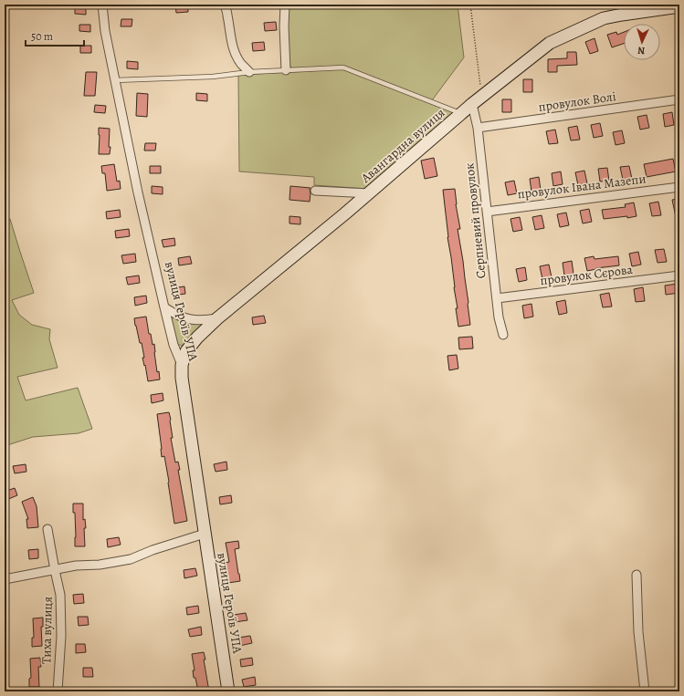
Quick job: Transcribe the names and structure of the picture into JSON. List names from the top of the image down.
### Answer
{
  "streets": {
    "street": [
      "провулок Волі",
      "Авангардна вулиця",
      "провулок Івана Мазепи",
      "Серпневий провулок",
      "провулок Сєрова",
      "вулиця Героїв УПА",
      "Тиха вулиця"
    ]
  },
  "crossings": [
    ["провулок Волі", "Серпневий провулок"],
    ["Авангардна вулиця", "Серпневий провулок"],
    ["Авангардна вулиця", "вулиця Героїв УПА"],
    ["провулок Івана Мазепи", "Серпневий провулок"],
    ["Серпневий провулок", "провулок Сєрова"]
  ],
  "scale_bar": "50 m",
  "north": "bottom"
}
